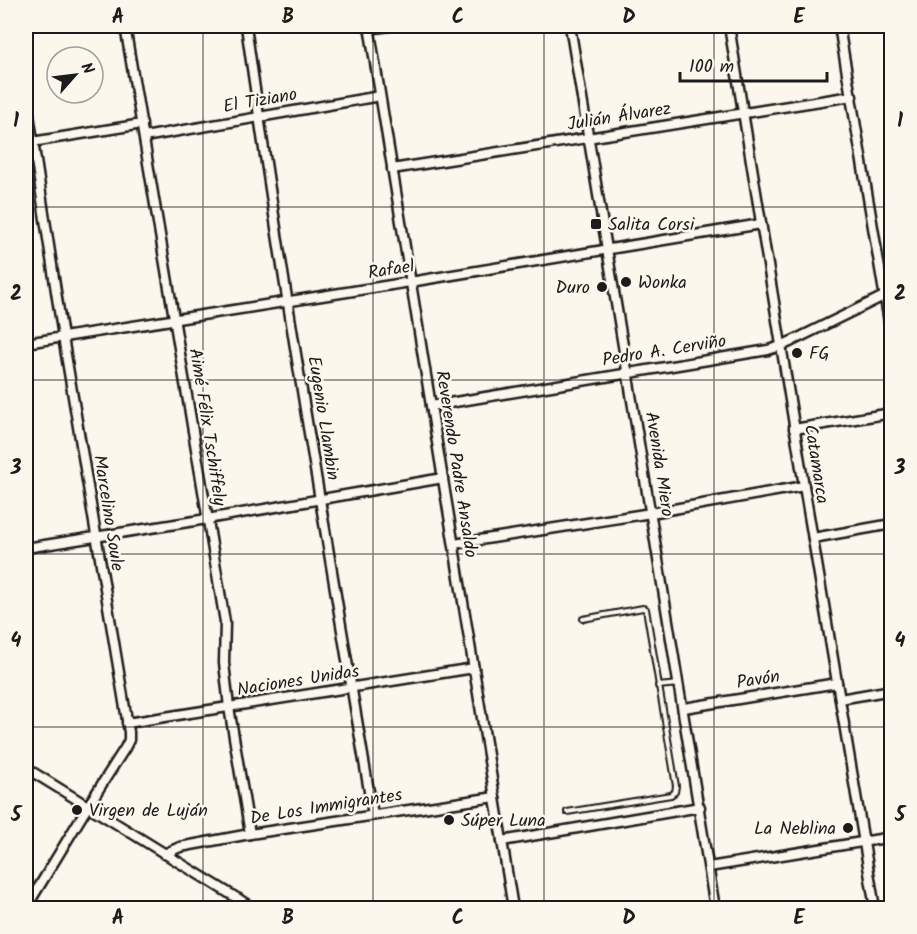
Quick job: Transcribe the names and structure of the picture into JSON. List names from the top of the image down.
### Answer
{
  "streets": {
    "street": [
      "El Tiziano",
      "Julián Álvarez",
      "Rafael",
      "Pedro A. Cerviño",
      "Eugenio Llambin",
      "Aimé Félix Tschiffely",
      "Reverendo Padre Ansaldo",
      "Avenida Miero",
      "Catamarca",
      "Marcelino Soule",
      "Pavón",
      "Naciones Unidas",
      "De Los Immigrantes"
    ]
  },
  "crossings": [
    ["El Tiziano", "Eugenio Llambin"],
    ["El Tiziano", "Aimé Félix Tschiffely"],
    ["El Tiziano", "Reverendo Padre Ansaldo"],
    ["Julián Álvarez", "Reverendo Padre Ansaldo"],
    ["Julián Álvarez", "Avenida Miero"],
    ["Julián Álvarez", "Catamarca"],
    ["Rafael", "Eugenio Llambin"],
    ["Rafael", "Aimé Félix Tschiffely"],
    ["Rafael", "Reverendo Padre Ansaldo"],
    ["Rafael", "Avenida Miero"],
    ["Rafael", "Catamarca"],
    ["Rafael", "Marcelino Soule"],
    ["Pedro A. Cerviño", "Reverendo Padre Ansaldo"],
    ["Pedro A. Cerviño", "Avenida Miero"],
    ["Pedro A. Cerviño", "Catamarca"],
    ["Eugenio Llambin", "Naciones Unidas"],
    ["Eugenio Llambin", "De Los Immigrantes"],
    ["Aimé Félix Tschiffely", "Naciones Unidas"],
    ["Aimé Félix Tschiffely", "De Los Immigrantes"],
    ["Reverendo Padre Ansaldo", "Naciones Unidas"],
    ["Reverendo Padre Ansaldo", "De Los Immigrantes"],
    ["Avenida Miero", "Pavón"],
    ["Catamarca", "Pavón"],
    ["Marcelino Soule", "Naciones Unidas"]
  ],
  "places": {
    "transit": ["Salita Corsi"],
    "other": [
      "Wonka",
      "Duro",
      "FG",
      "Virgen de Luján",
      "Súper Luna",
      "La Neblina"
    ]
  },
  "scale_bar": "100 m",
  "north": "top right",
  "grid": {
    "columns": [
      "A",
      "B",
      "C",
      "D",
      "E"
    ],
    "rows": [
      "1",
      "2",
      "3",
      "4",
      "5"
    ]
  }
}
